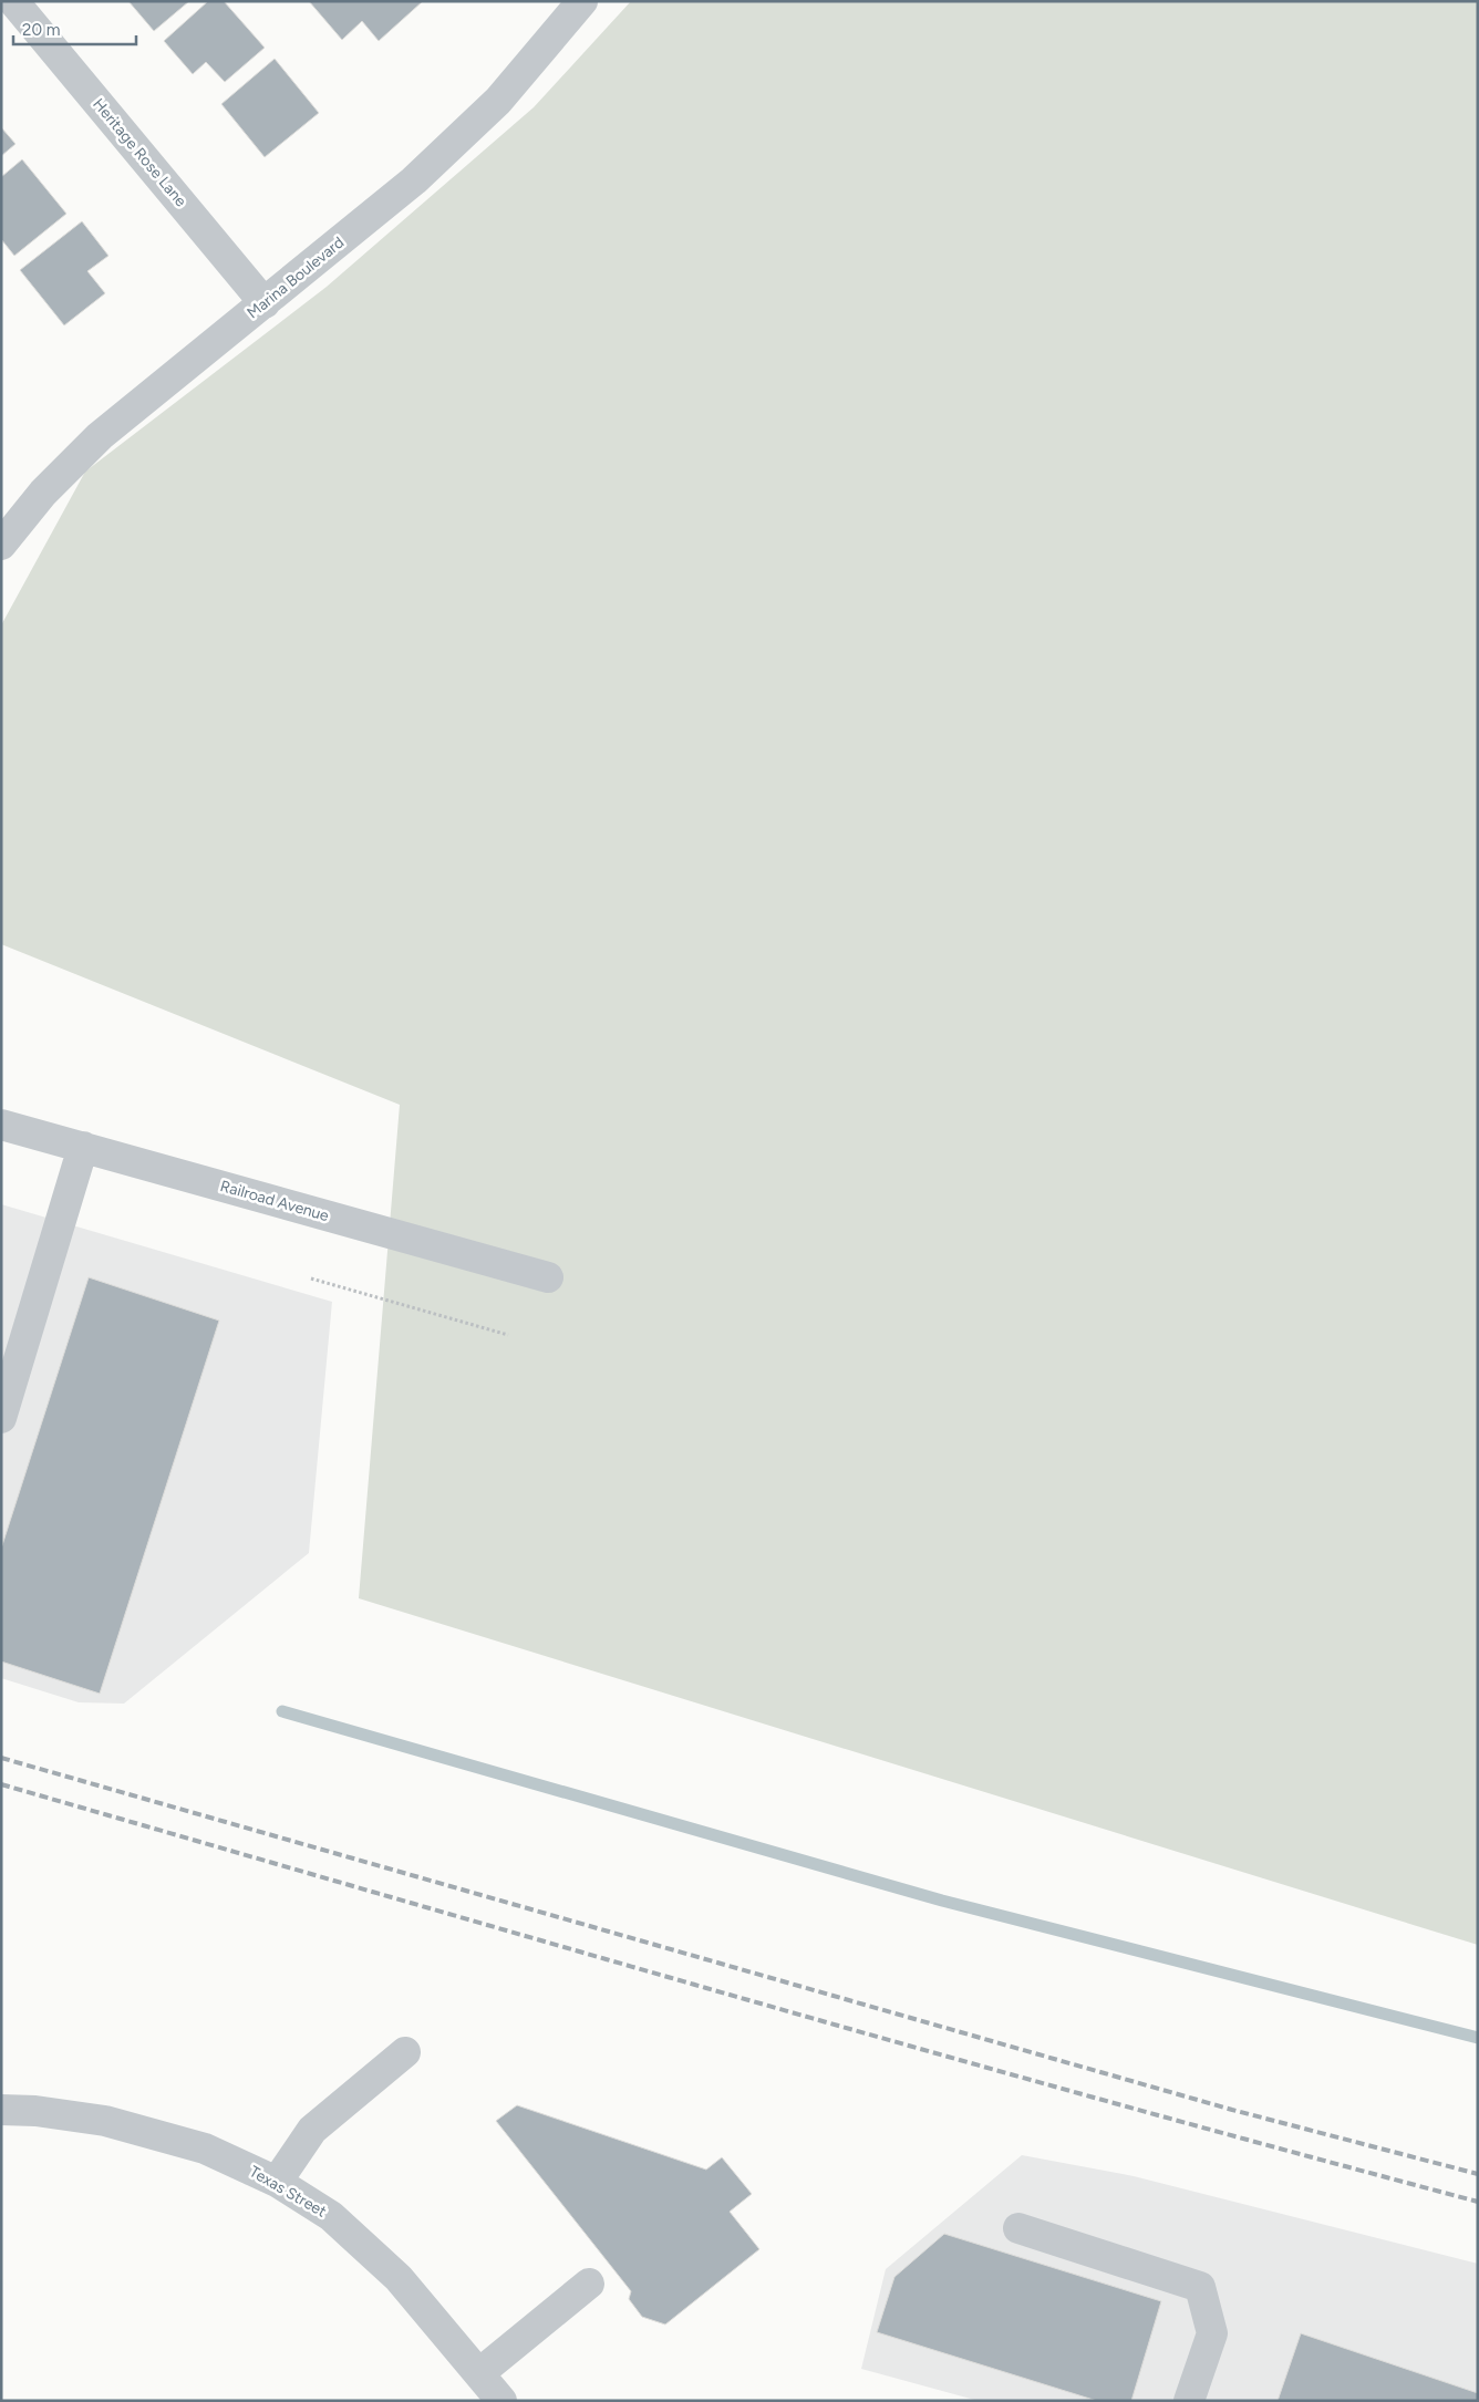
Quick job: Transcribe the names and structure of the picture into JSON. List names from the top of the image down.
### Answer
{
  "streets": {
    "street": [
      "Heritage Rose Lane",
      "Marina Boulevard",
      "Railroad Avenue",
      "Texas Street"
    ]
  },
  "crossings": [
    ["Heritage Rose Lane", "Marina Boulevard"]
  ],
  "scale_bar": "20 m"
}
